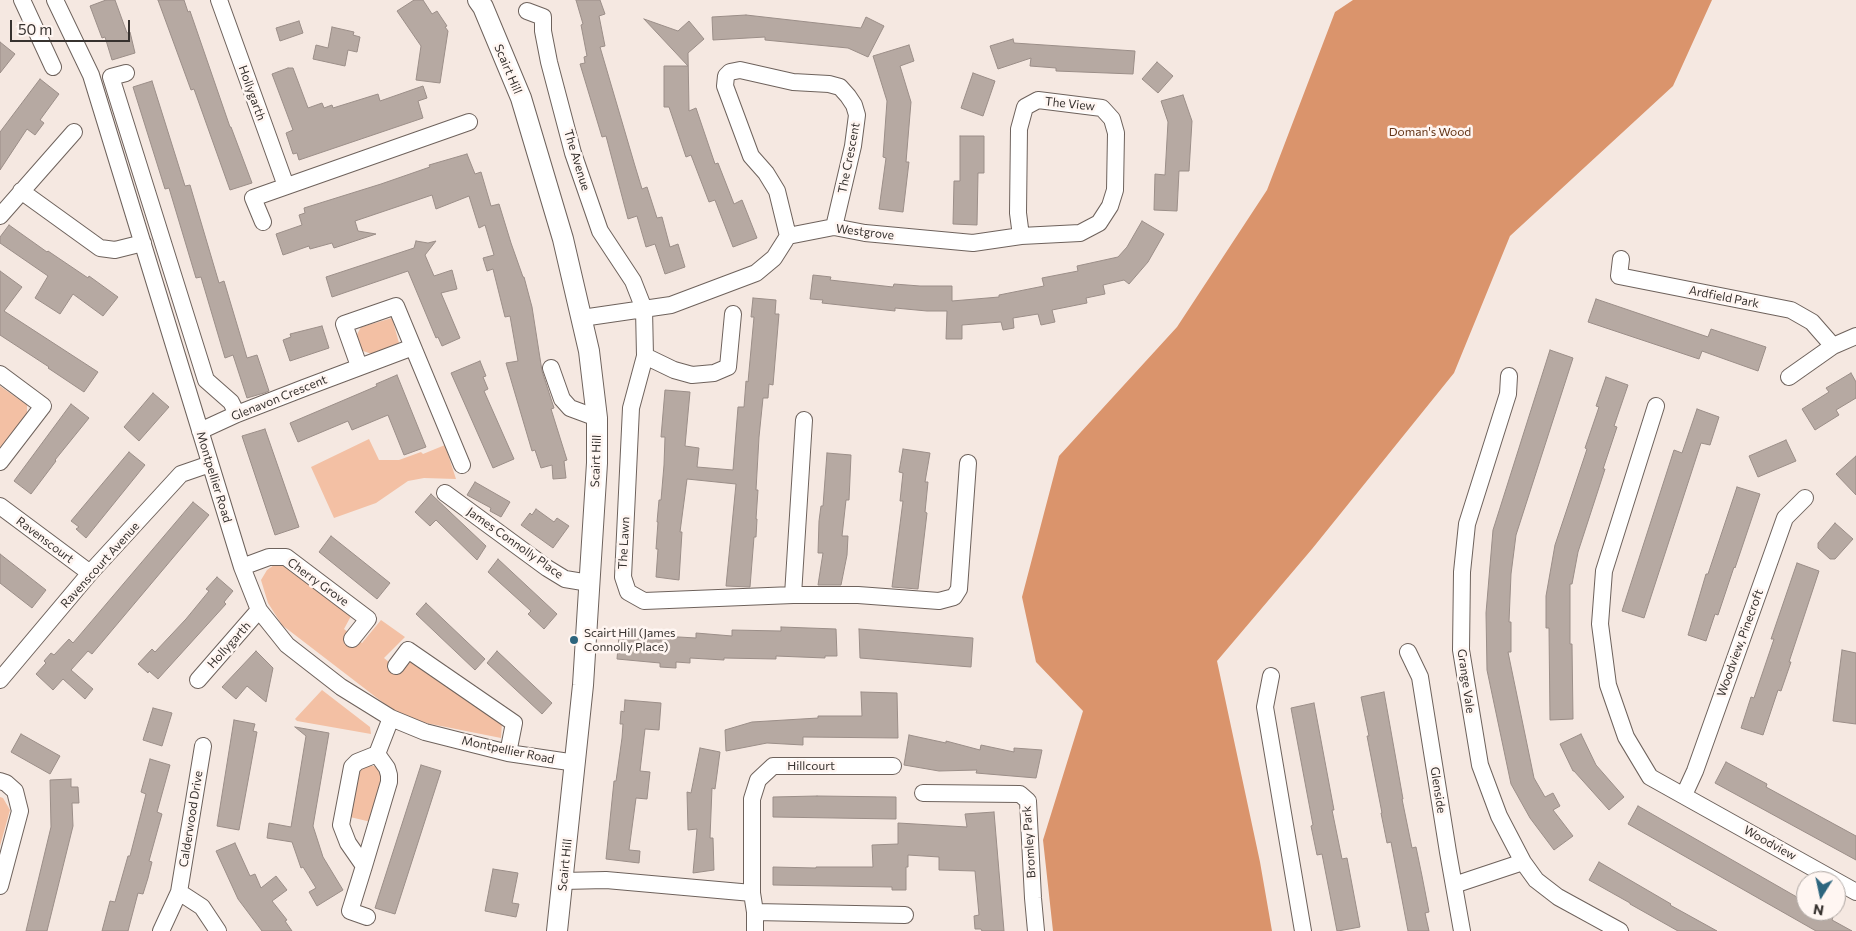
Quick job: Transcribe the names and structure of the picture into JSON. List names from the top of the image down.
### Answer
{
  "streets": {
    "street": [
      "Scairt Hill",
      "Hollygarth",
      "The View",
      "The Crescent",
      "The Avenue",
      "Westgrove",
      "Ardfield Park",
      "Glenavon Crescent",
      "Montpellier Road",
      "Ravenscourt",
      "James Connolly Place",
      "The Lawn",
      "Ravenscourt Avenue",
      "Cherry Grove",
      "Woodview, Pinecroft",
      "Grange Vale",
      "Hillcourt",
      "Glenside",
      "Calderwood Drive",
      "Bromley Park",
      "Woodview"
    ]
  },
  "crossings": [
    ["Scairt Hill", "Montpellier Road"],
    ["Scairt Hill", "James Connolly Place"],
    ["Hollygarth", "Montpellier Road"],
    ["The View", "Westgrove"],
    ["The Crescent", "Westgrove"],
    ["The Avenue", "The Lawn"],
    ["Glenavon Crescent", "Montpellier Road"],
    ["Montpellier Road", "Ravenscourt Avenue"],
    ["Montpellier Road", "Cherry Grove"],
    ["Ravenscourt", "Ravenscourt Avenue"],
    ["Woodview, Pinecroft", "Woodview"]
  ],
  "parks": ["Doman's Wood"],
  "places": ["Scairt Hill (James Connolly Place)"],
  "scale_bar": "50 m",
  "north": "bottom"
}
